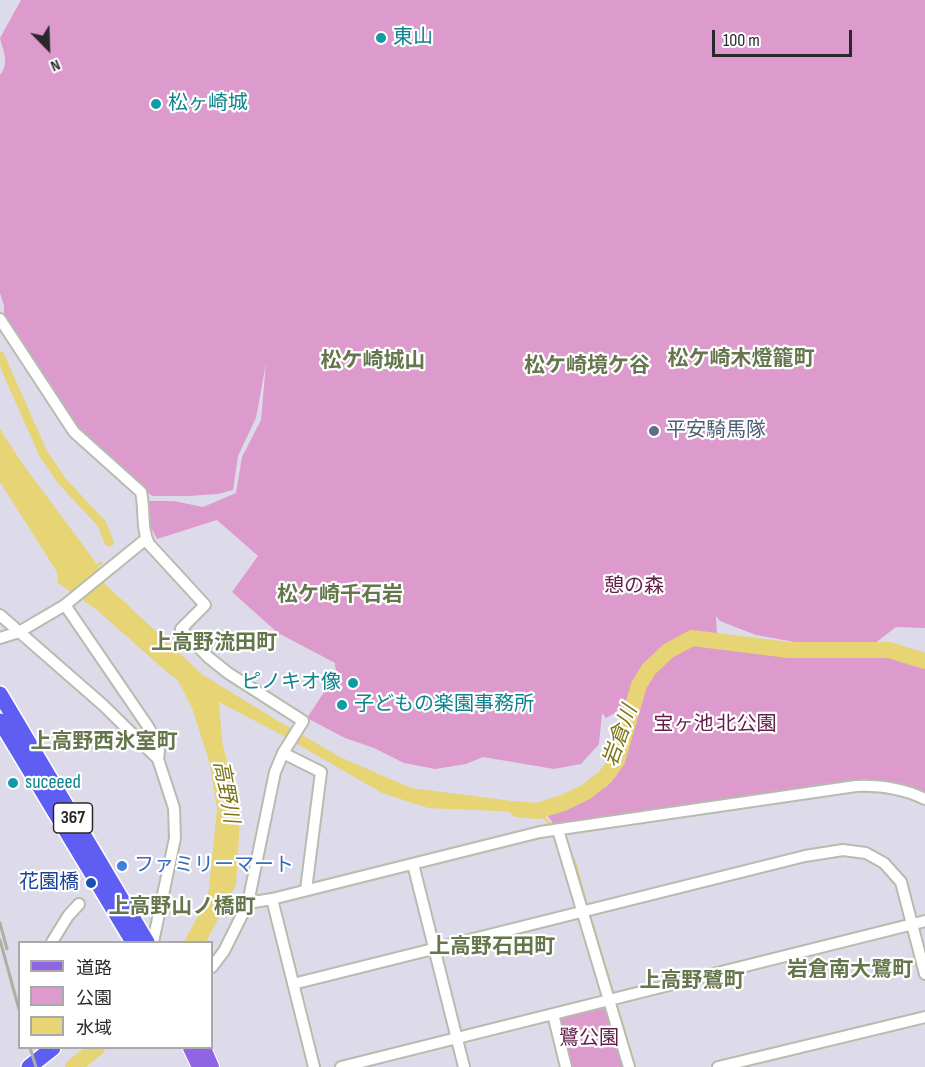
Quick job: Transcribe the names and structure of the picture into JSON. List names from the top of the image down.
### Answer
{
  "streets": {
    "highway": ["367"]
  },
  "districts": [
    "松ケ崎木燈籠町",
    "松ケ崎城山",
    "松ケ崎境ケ谷",
    "松ケ崎千石岩",
    "上高野流田町",
    "上高野西氷室町",
    "上高野山ノ橋町",
    "上高野石田町",
    "岩倉南大鷺町",
    "上高野鷺町"
  ],
  "water": ["岩倉川", "高野川"],
  "parks": ["憩の森", "宝ヶ池 北公園", "鷺公園"],
  "places": [
    "東山",
    "松ヶ崎城",
    "平安騎馬隊",
    "ピノキオ像",
    "子どもの楽園事務所",
    "suceeed",
    "ファミリーマート",
    "花園橋"
  ],
  "legend": ["道路", "公園", "水域"],
  "scale_bar": "100 m",
  "north": "bottom right"
}
